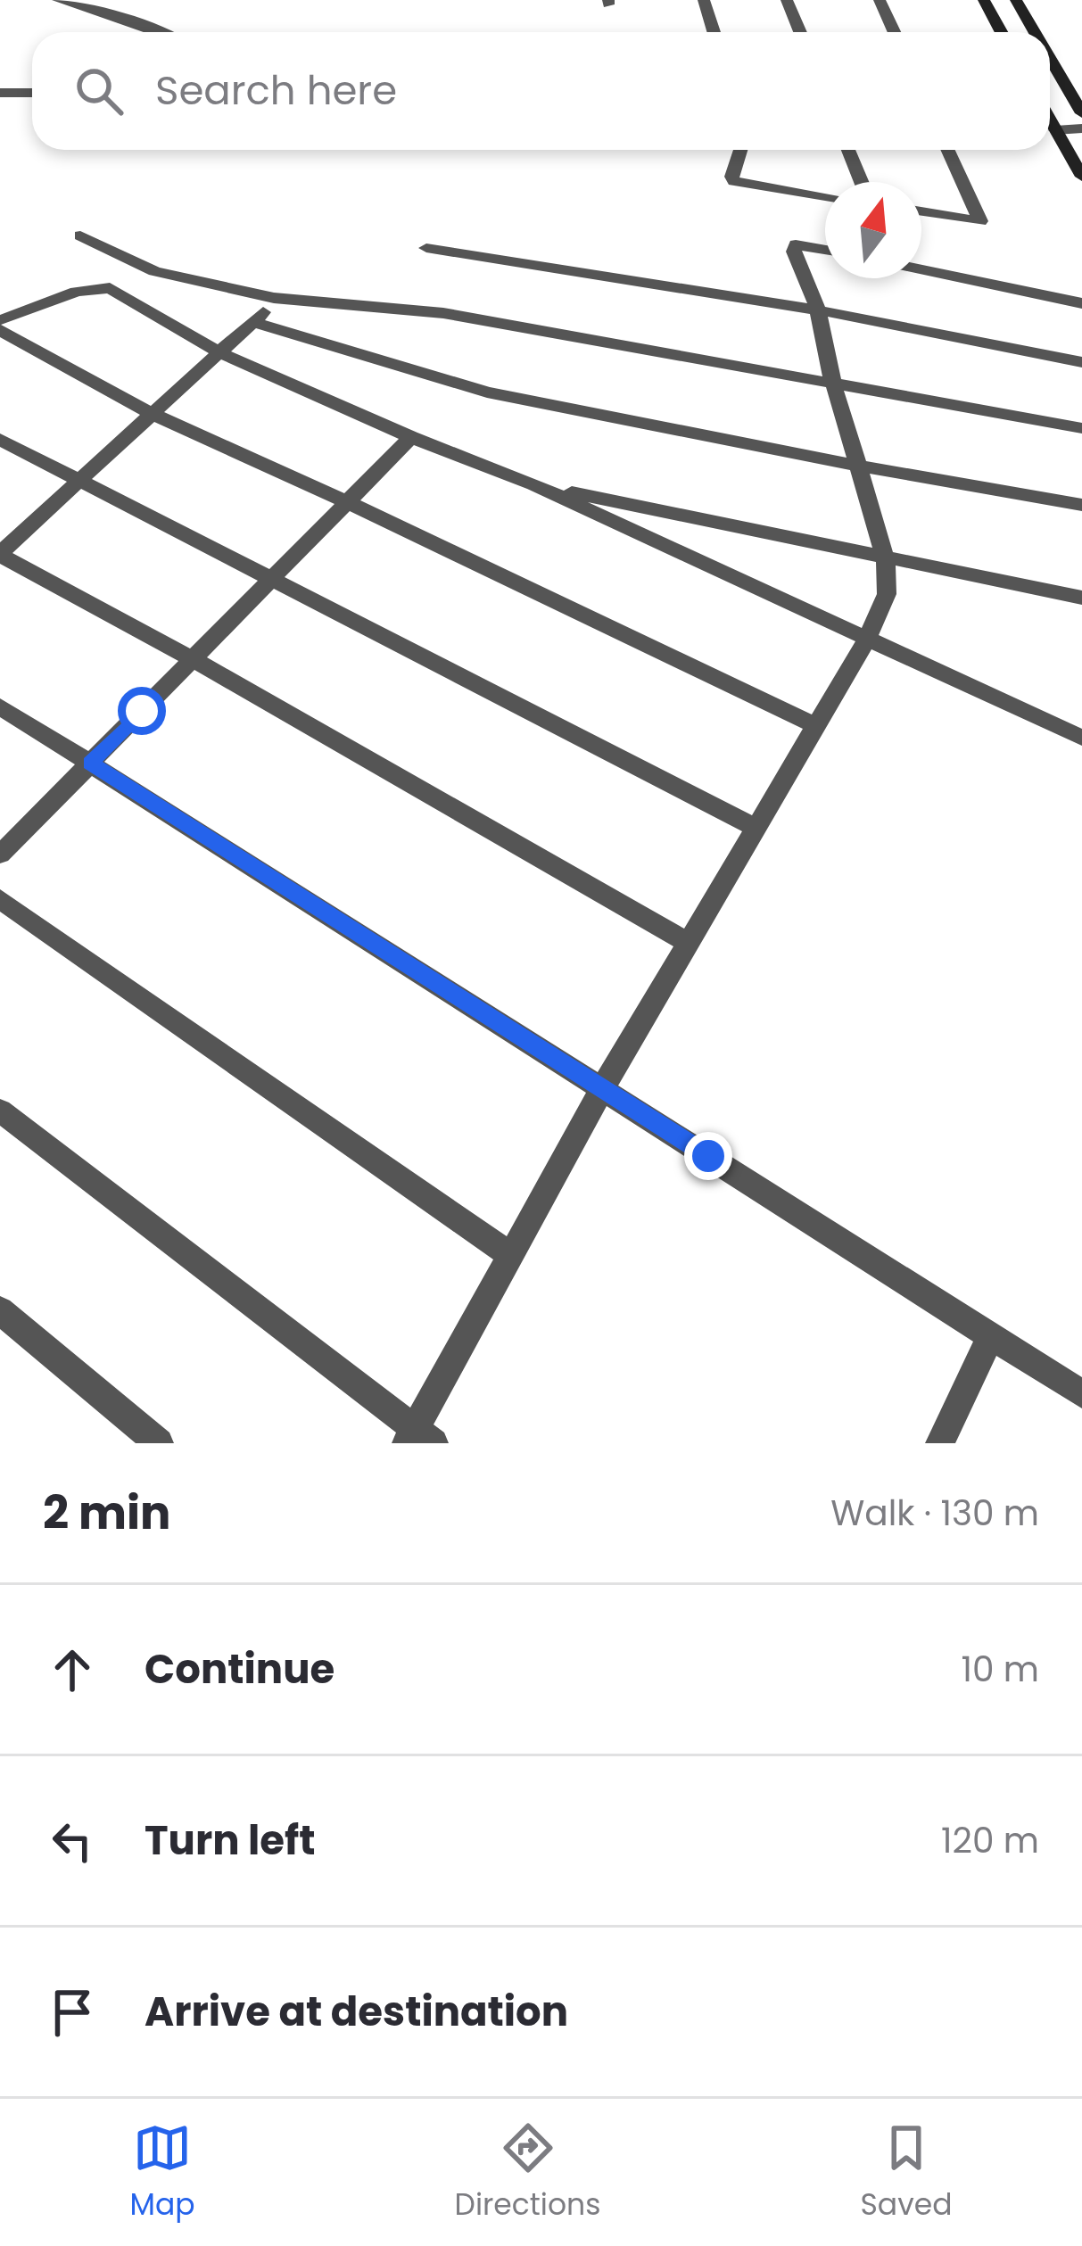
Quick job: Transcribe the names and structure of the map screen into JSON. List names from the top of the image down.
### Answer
{
  "north": "top",
  "page": {
    "search": "Search here",
    "heading": ["2 min", "Walk · 130 m"],
    "list": [
      ["Continue", "10 m"],
      ["Turn left", "120 m"],
      "Arrive at destination"
    ],
    "nav": ["Map", "Directions", "Saved"]
  }
}
